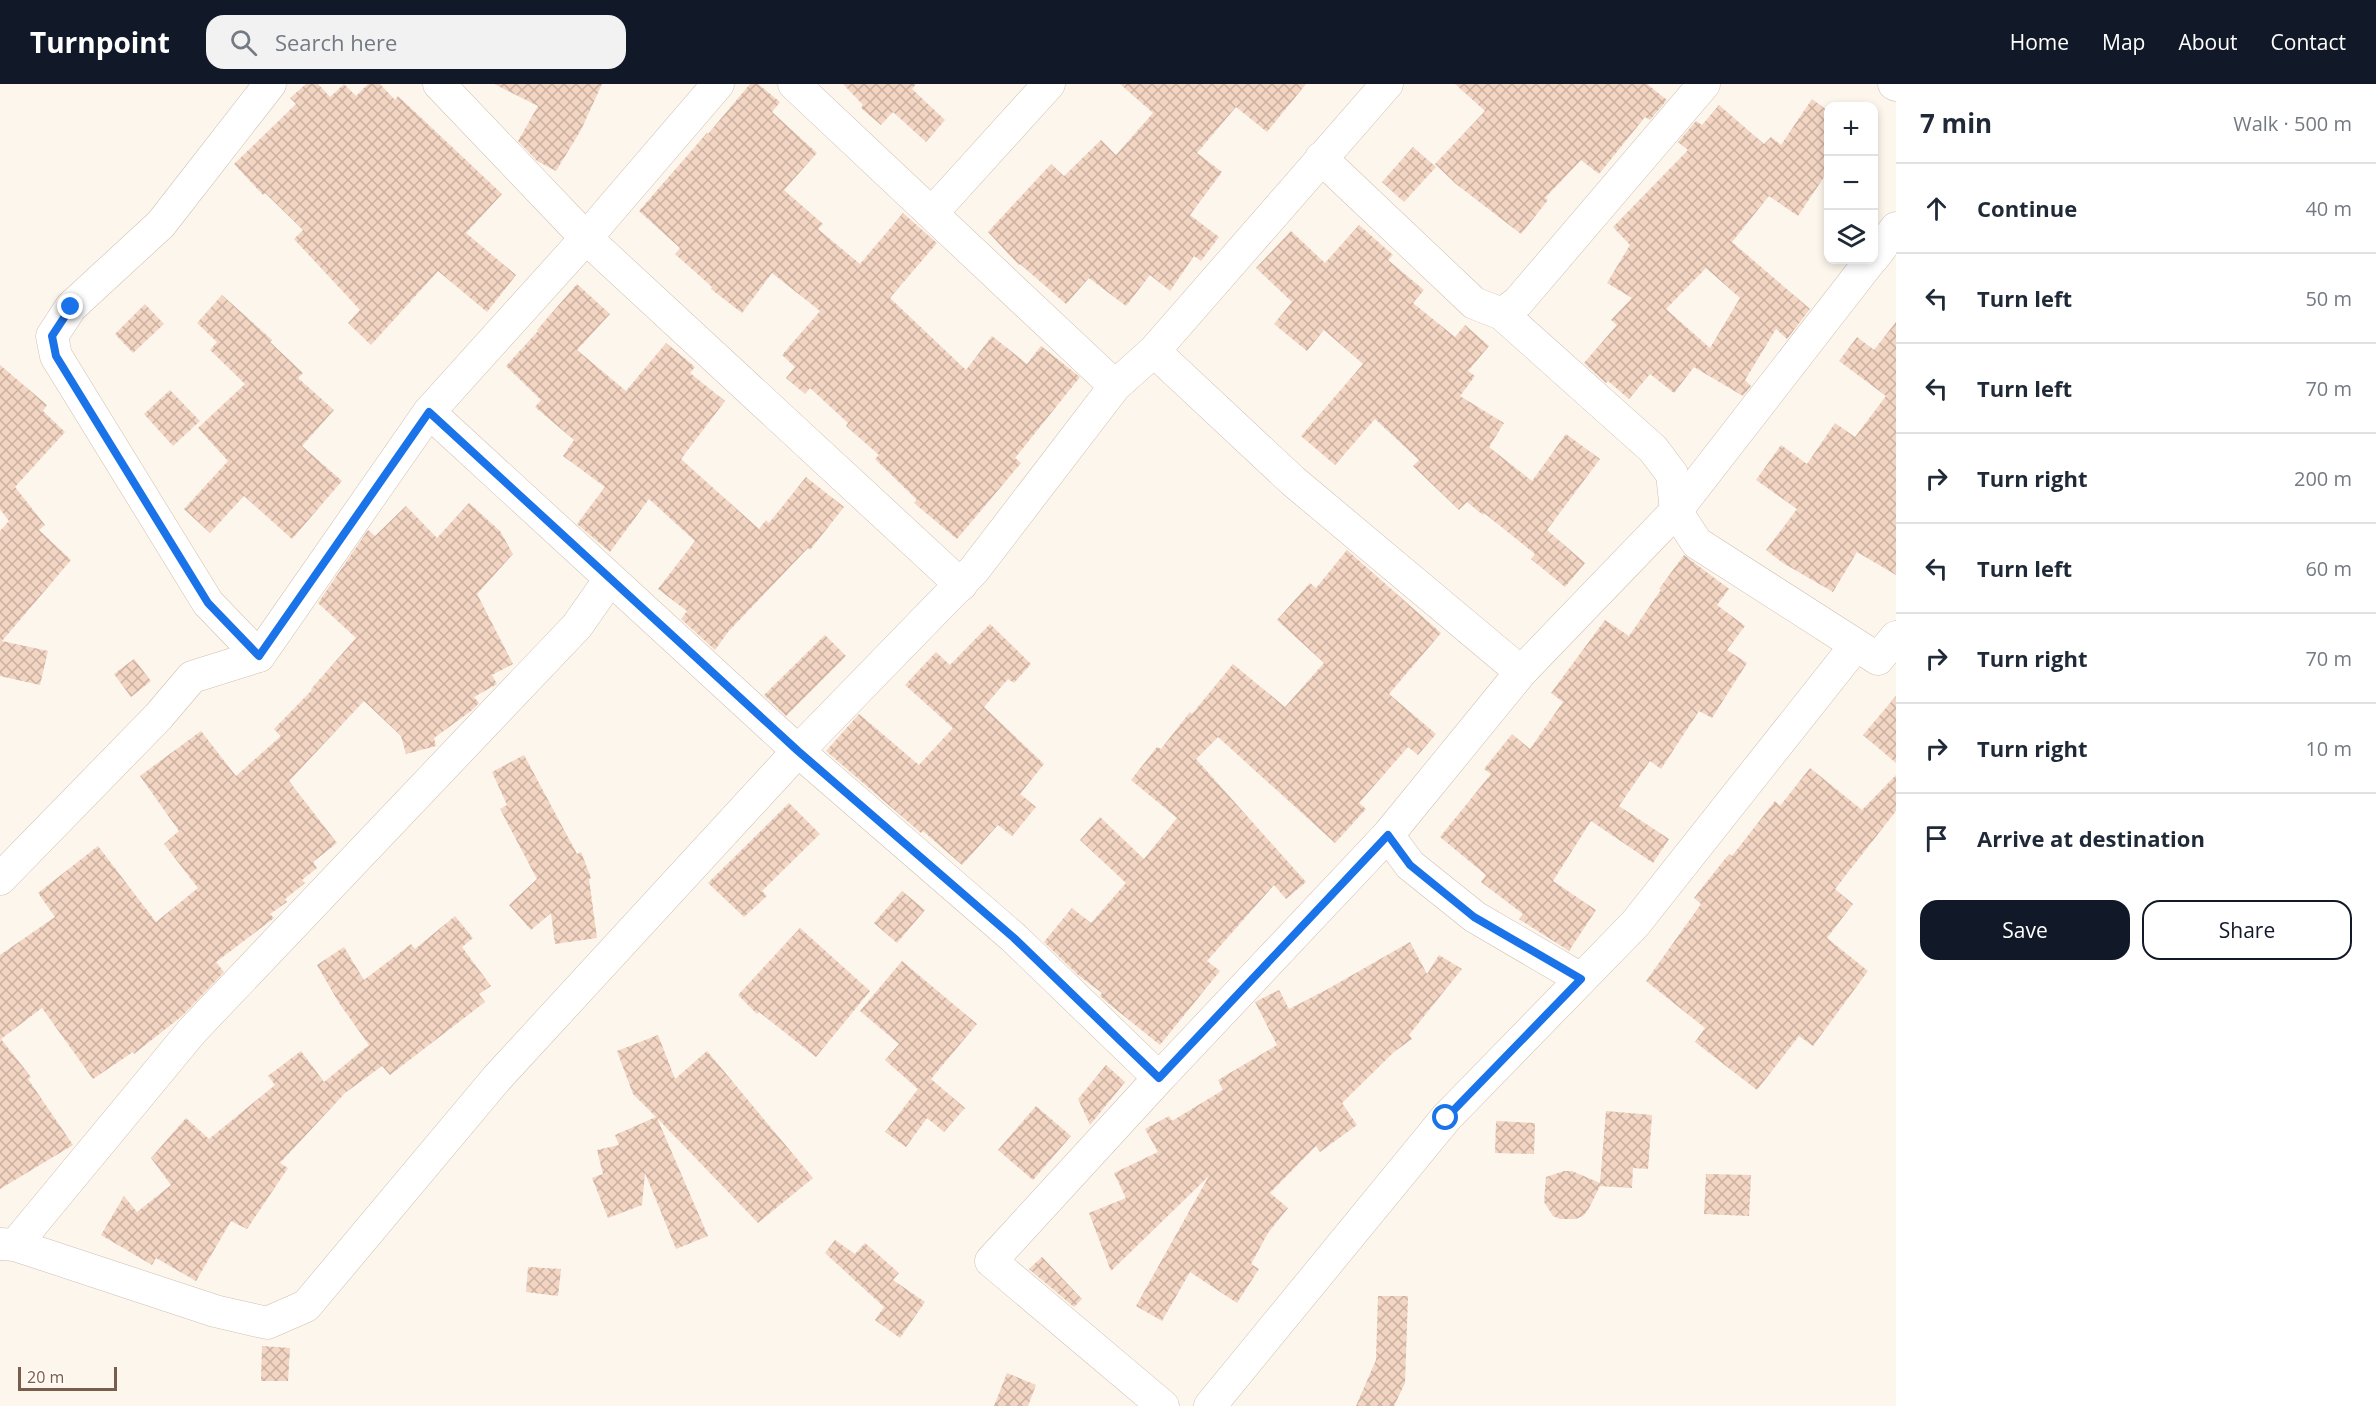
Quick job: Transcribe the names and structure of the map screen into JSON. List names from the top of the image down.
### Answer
{
  "scale_bar": "20 m",
  "page": {
    "header": "Turnpoint",
    "search": "Search here",
    "nav": [
      "Home",
      "Map",
      "About",
      "Contact"
    ],
    "heading": ["7 min", "Walk · 500 m"],
    "map_buttons": ["+", "−"],
    "list": [
      ["Continue", "40 m"],
      ["Turn left", "50 m"],
      ["Turn left", "70 m"],
      ["Turn right", "200 m"],
      ["Turn left", "60 m"],
      ["Turn right", "70 m"],
      ["Turn right", "10 m"],
      "Arrive at destination"
    ],
    "buttons": ["Save", "Share"],
    "scale": "20 m"
  }
}
